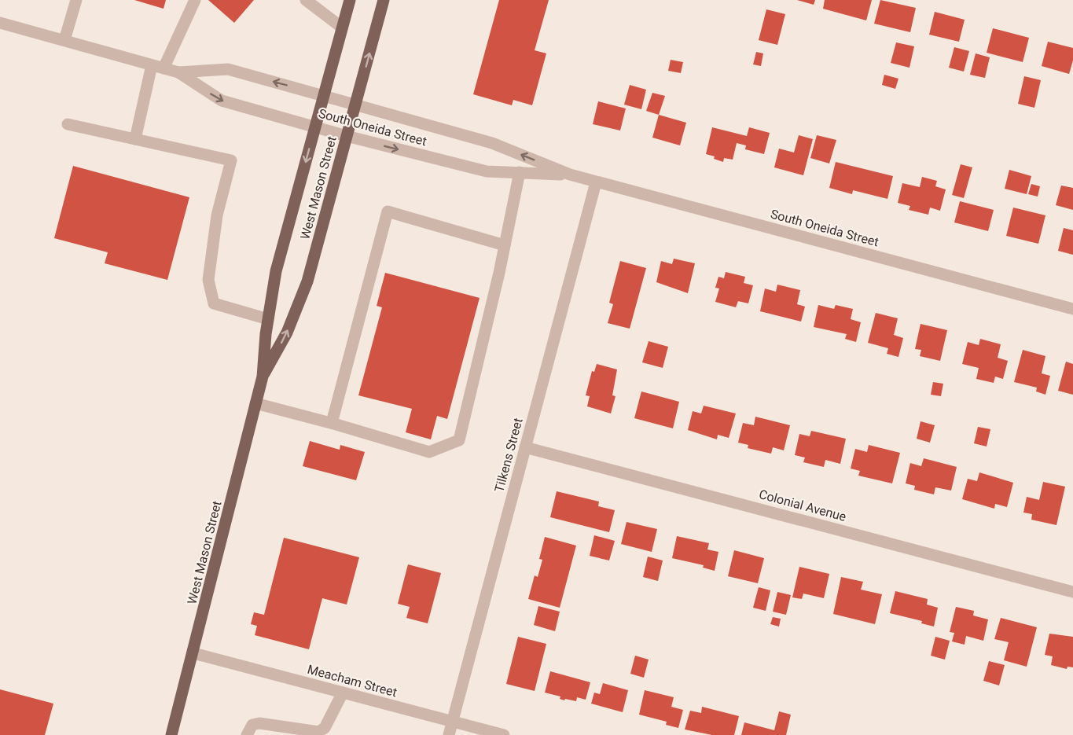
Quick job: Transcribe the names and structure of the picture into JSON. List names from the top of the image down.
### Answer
{
  "streets": {
    "main road": ["West Mason Street"],
    "street": [
      "South Oneida Street",
      "Tilkens Street",
      "Colonial Avenue",
      "Meacham Street"
    ]
  },
  "crossings": [
    ["South Oneida Street", "West Mason Street"],
    ["South Oneida Street", "Tilkens Street"],
    ["West Mason Street", "Meacham Street"],
    ["Tilkens Street", "Colonial Avenue"],
    ["Tilkens Street", "Meacham Street"]
  ]
}
